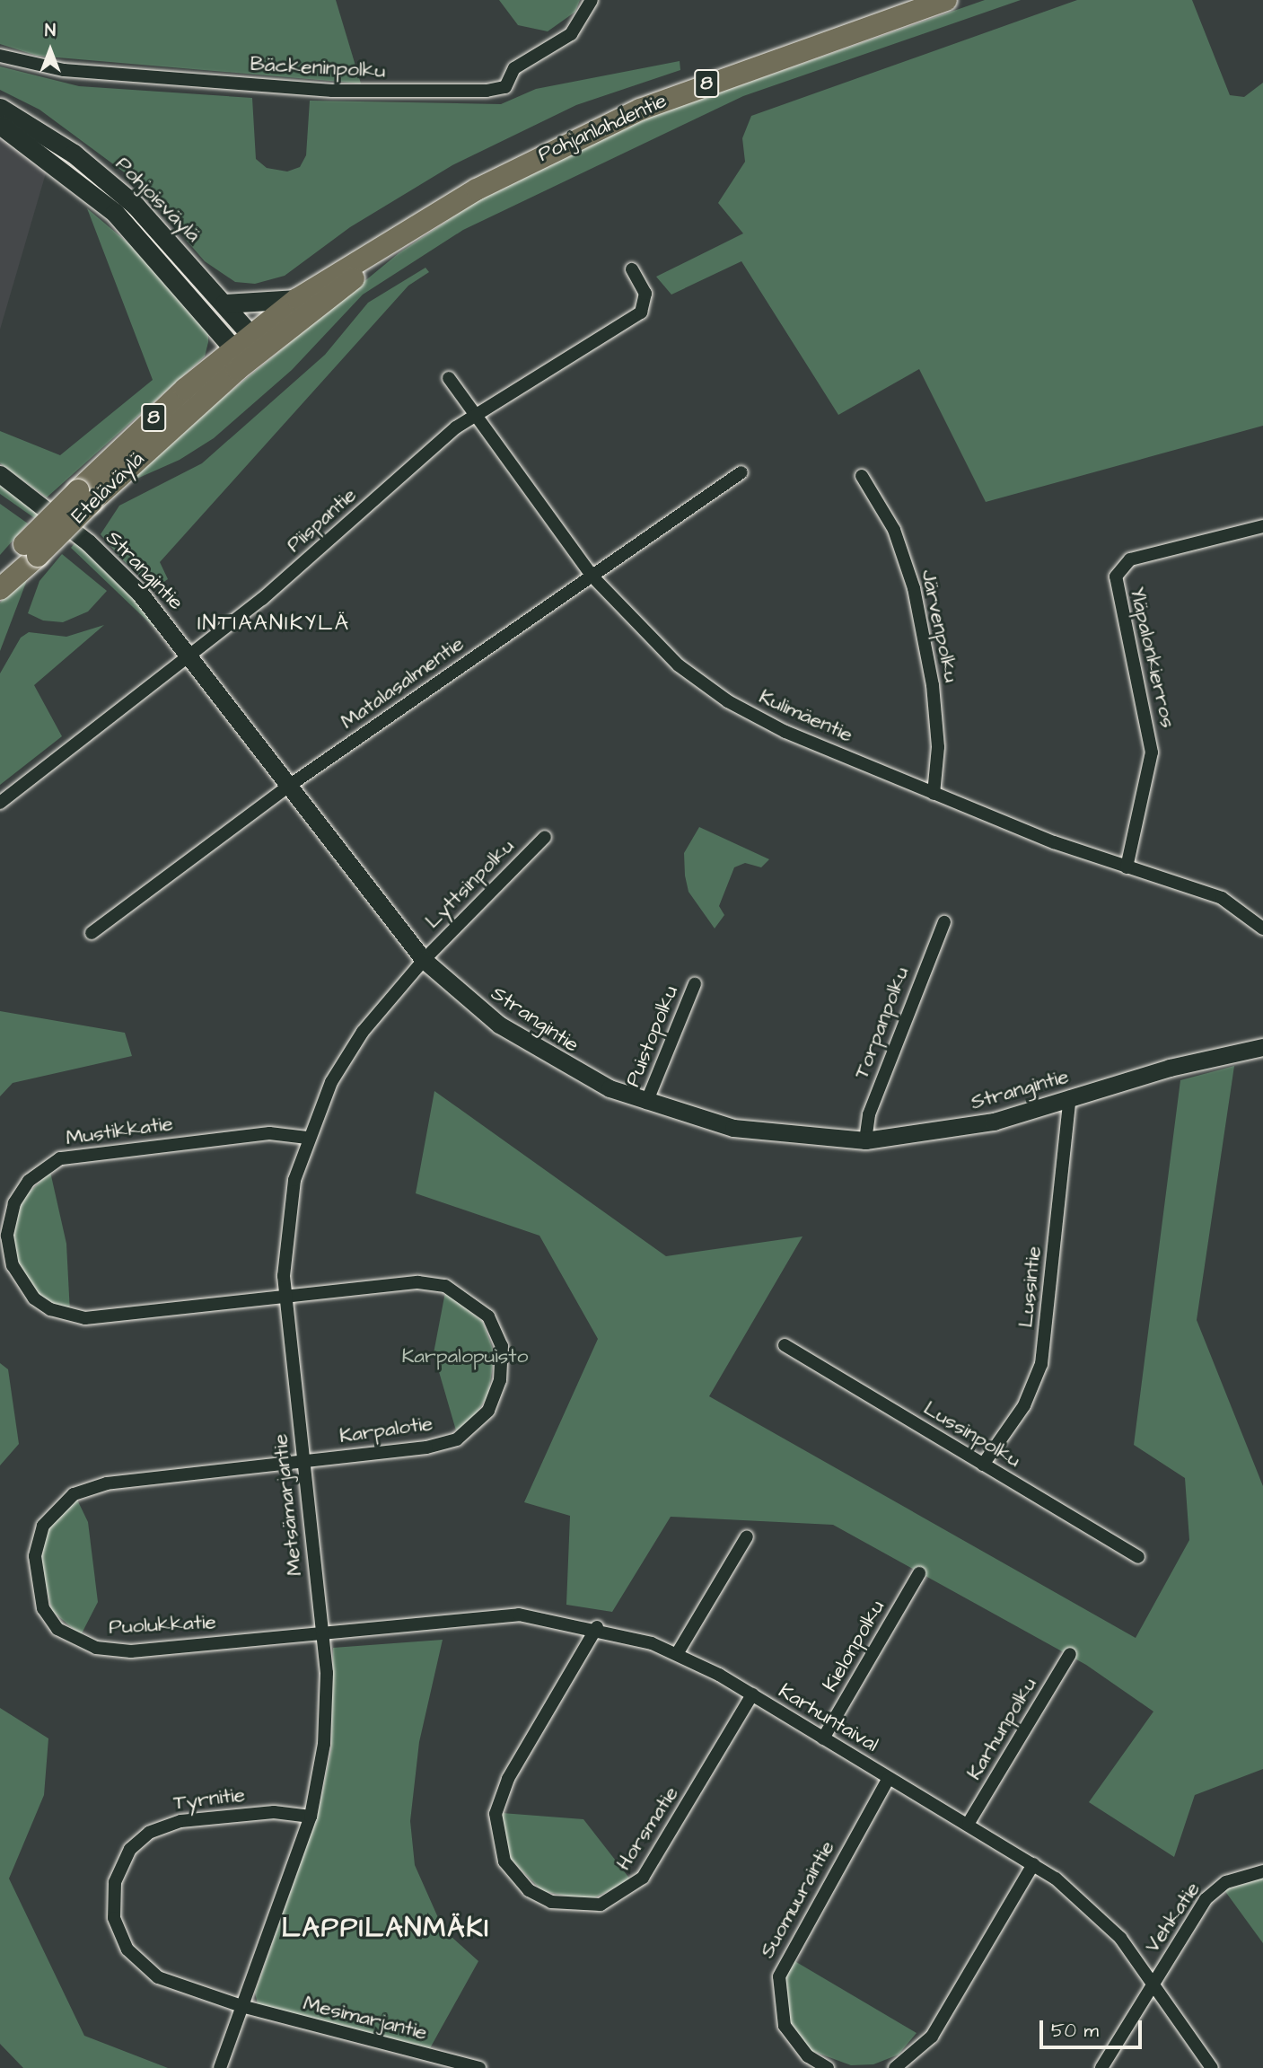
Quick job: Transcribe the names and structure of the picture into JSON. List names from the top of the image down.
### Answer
{
  "streets": {
    "highway": ["8", "Pohjanlahdentie", "Eteläväylä"],
    "main road": ["Pohjoisväylä"],
    "street": [
      "Bäckeninpolku",
      "Piispantie",
      "Strangintie",
      "Järvenpolku",
      "Yläpalonkierros",
      "Matalasalmentie",
      "Kulimäentie",
      "Lyttsinpolku",
      "Torpanpolku",
      "Puistopolku",
      "Mustikkatie",
      "Lussintie",
      "Karpalotie",
      "Lussinpolku",
      "Metsämarjantie",
      "Puolukkatie",
      "Kielonpolku",
      "Karhuntaival",
      "Karhunpolku",
      "Tyrnitie",
      "Horsmatie",
      "Suomuuraintie",
      "Vehkatie",
      "Mesimarjantie"
    ]
  },
  "crossings": [
    ["Pohjanlahdentie", "Pohjoisväylä"],
    ["Pohjanlahdentie", "Eteläväylä"],
    ["Pohjoisväylä", "Eteläväylä"],
    ["Piispantie", "Strangintie"],
    ["Piispantie", "Kulimäentie"],
    ["Strangintie", "Matalasalmentie"],
    ["Strangintie", "Lyttsinpolku"],
    ["Strangintie", "Torpanpolku"],
    ["Strangintie", "Puistopolku"],
    ["Strangintie", "Lussintie"],
    ["Strangintie", "Metsämarjantie"],
    ["Järvenpolku", "Kulimäentie"],
    ["Yläpalonkierros", "Kulimäentie"],
    ["Matalasalmentie", "Kulimäentie"],
    ["Lyttsinpolku", "Metsämarjantie"],
    ["Mustikkatie", "Karpalotie"],
    ["Mustikkatie", "Metsämarjantie"],
    ["Lussintie", "Lussinpolku"],
    ["Karpalotie", "Metsämarjantie"],
    ["Karpalotie", "Puolukkatie"],
    ["Metsämarjantie", "Puolukkatie"],
    ["Metsämarjantie", "Karhuntaival"],
    ["Metsämarjantie", "Tyrnitie"],
    ["Metsämarjantie", "Mesimarjantie"],
    ["Puolukkatie", "Karhuntaival"],
    ["Kielonpolku", "Karhuntaival"],
    ["Karhuntaival", "Karhunpolku"],
    ["Karhuntaival", "Horsmatie"],
    ["Karhuntaival", "Suomuuraintie"],
    ["Karhuntaival", "Vehkatie"],
    ["Tyrnitie", "Mesimarjantie"]
  ],
  "districts": ["INTIAANIKYLÄ", "LAPPILANMÄKI"],
  "parks": ["Karpalopuisto"],
  "scale_bar": "50 m",
  "north": "top"
}
